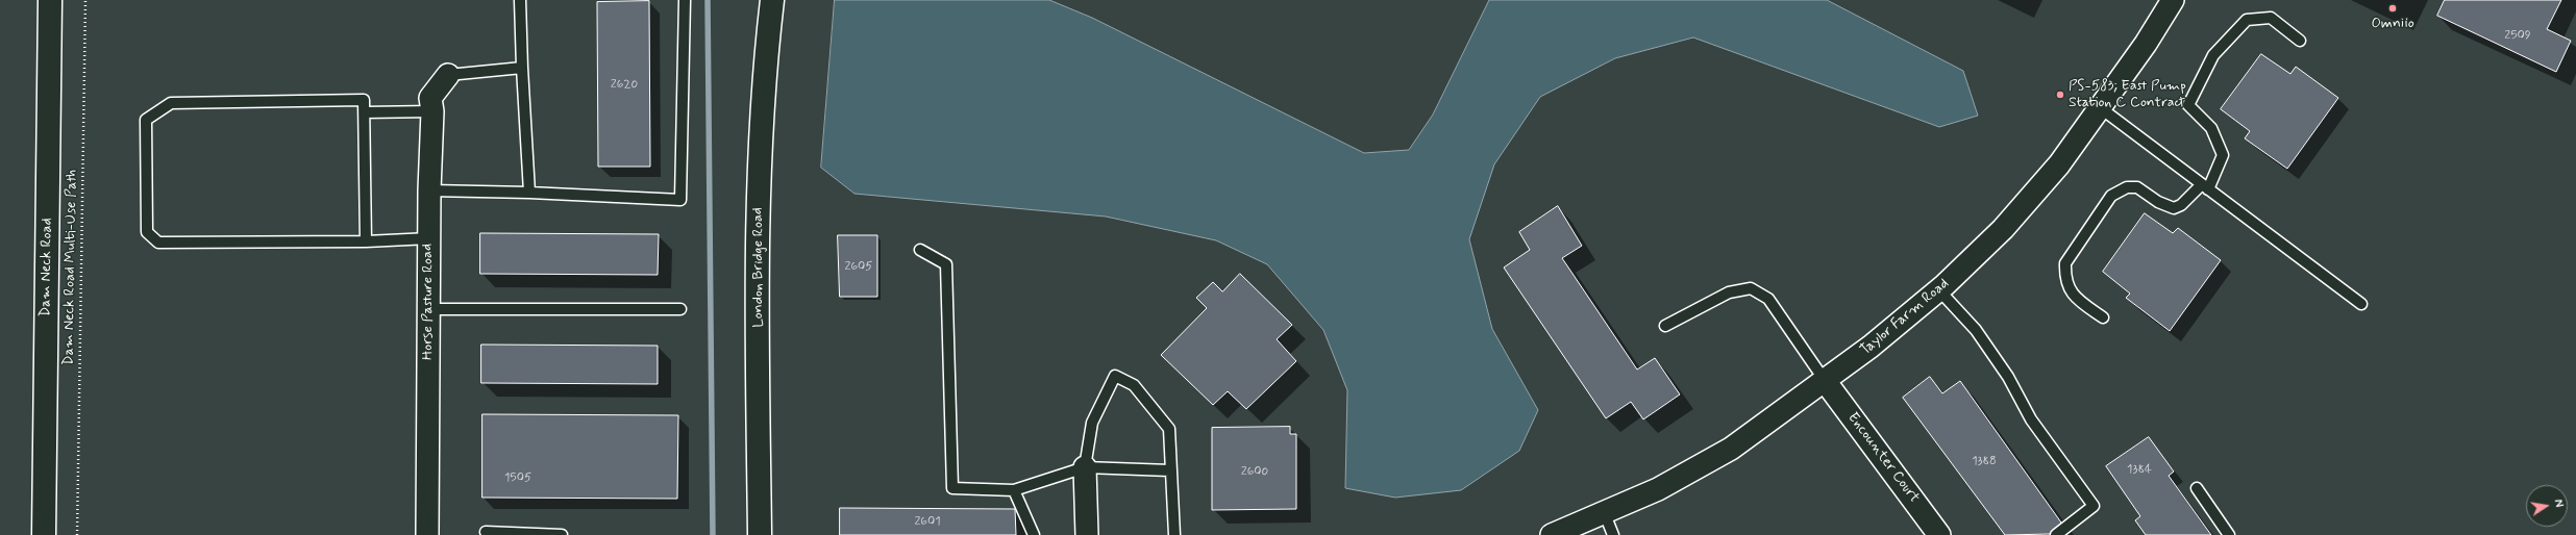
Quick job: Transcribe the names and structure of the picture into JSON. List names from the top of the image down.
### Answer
{
  "streets": {
    "main road": ["Dam Neck Road", "London Bridge Road"],
    "street": ["Horse Pasture Road", "Taylor Farm Road", "Encounter Court"],
    "path": ["Dam Neck Road Multi-Use Path"]
  },
  "crossings": [
    ["Taylor Farm Road", "Encounter Court"]
  ],
  "places": ["Omniio", "PS-583; East Pump Station C Contract"],
  "house_numbers": [
    "2509",
    "2620",
    "2605",
    "1388",
    "1384",
    "2600",
    "1505",
    "2601"
  ],
  "north": "right"
}
